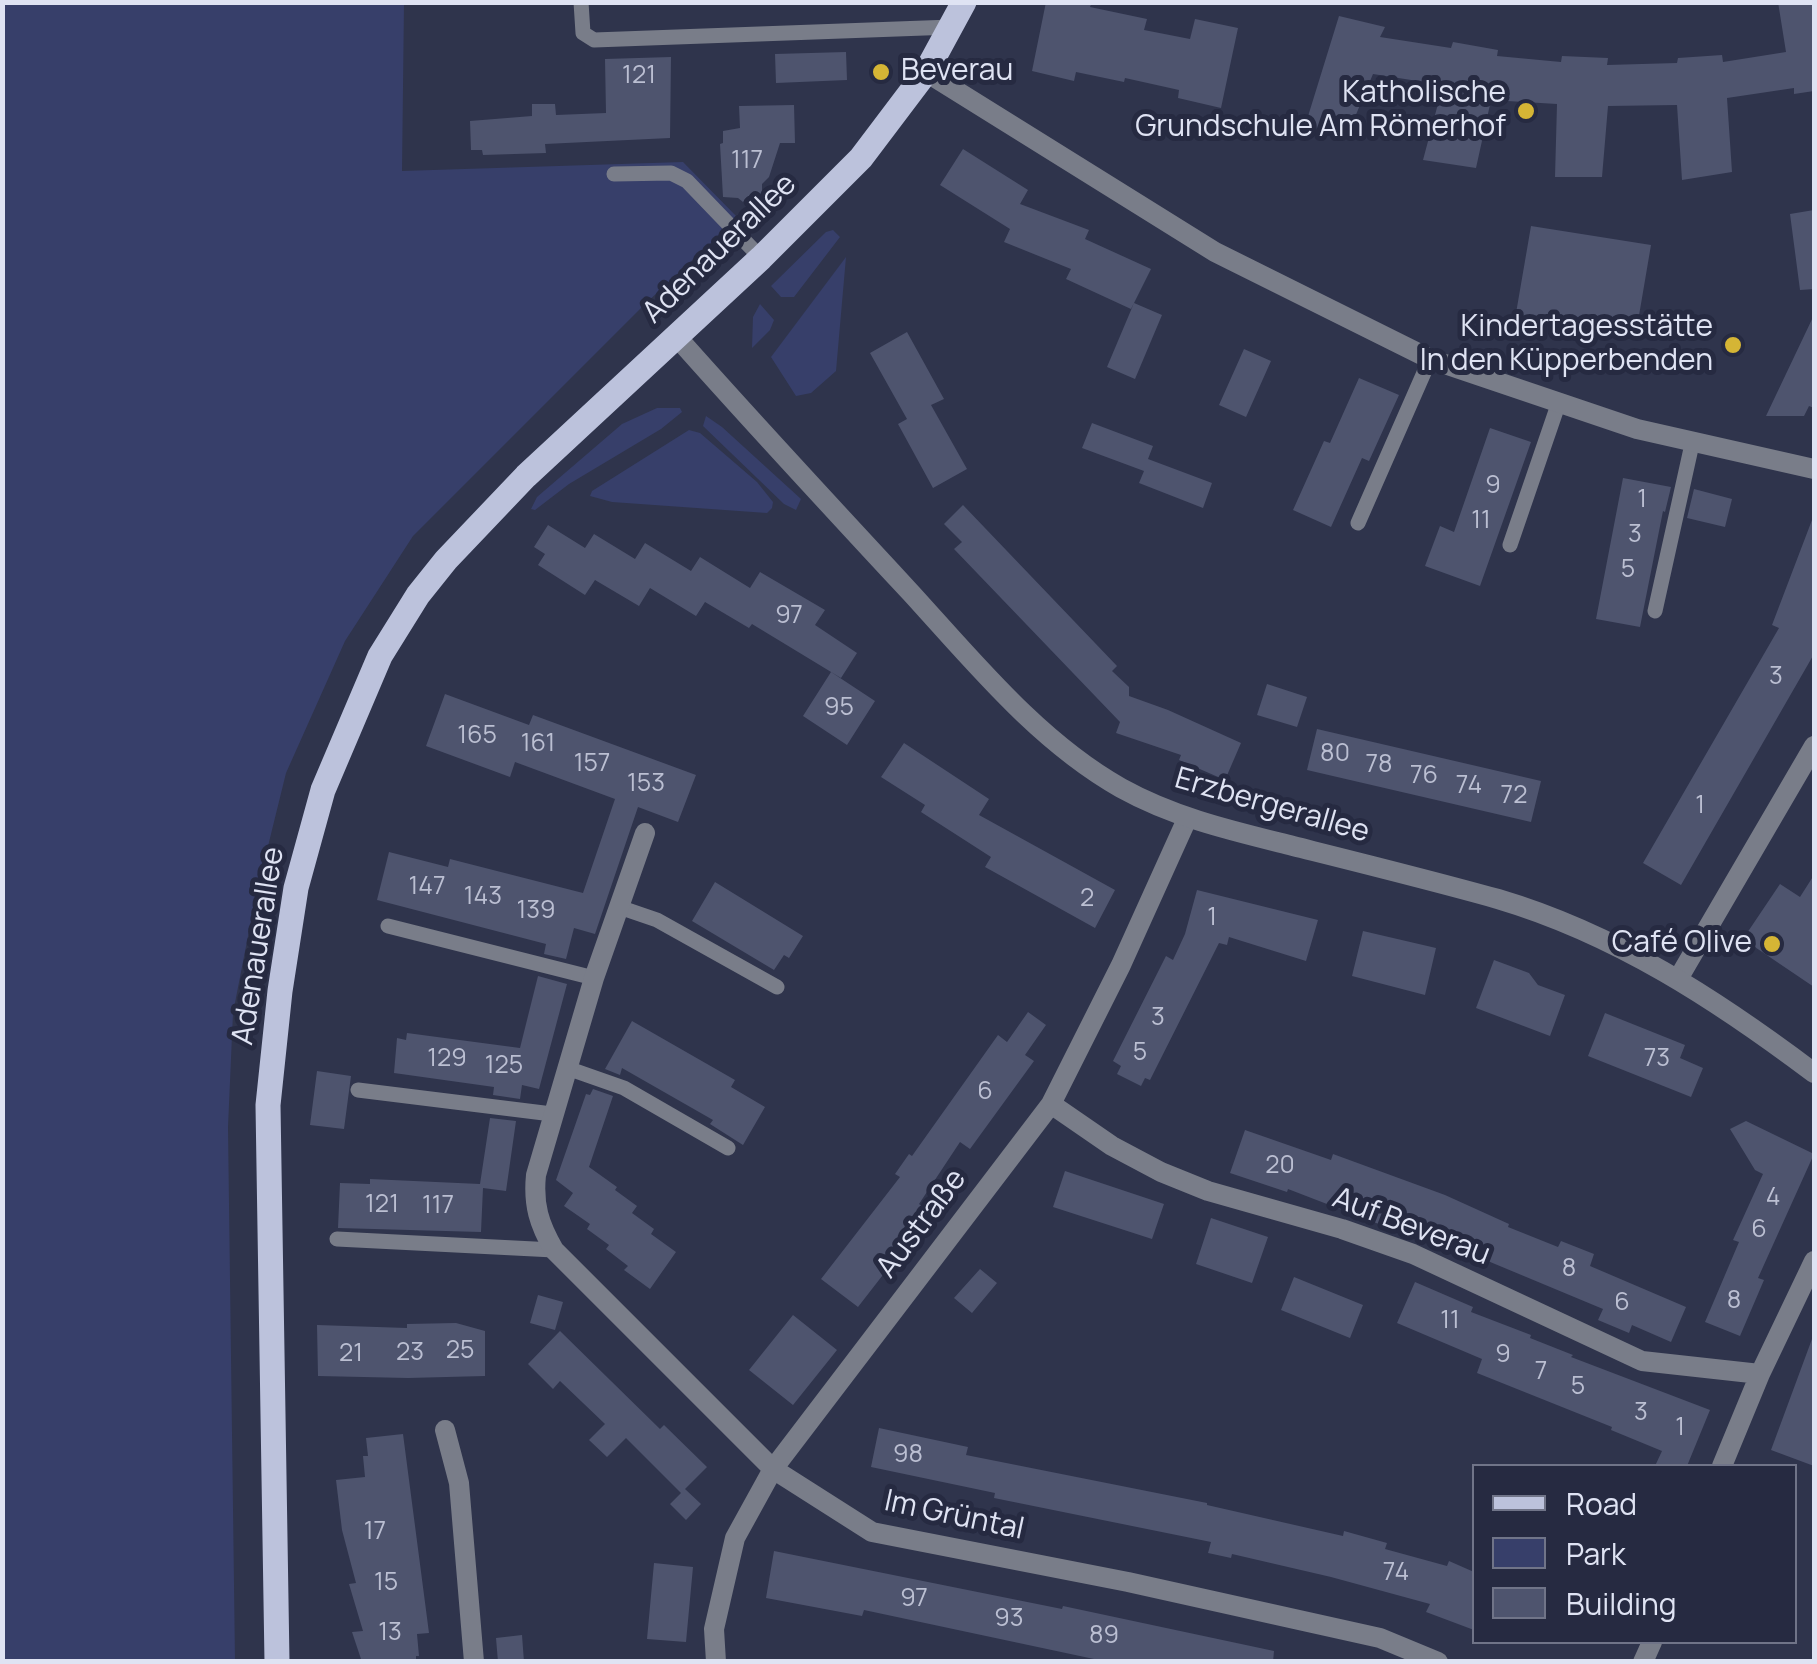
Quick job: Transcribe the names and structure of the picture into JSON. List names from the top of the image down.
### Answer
{
  "streets": {
    "main road": ["Adenauerallee"],
    "street": [
      "Erzbergerallee",
      "Austraße",
      "Auf Beverau",
      "Im Grüntal"
    ]
  },
  "crossings": [
    ["Adenauerallee", "Erzbergerallee"],
    ["Erzbergerallee", "Austraße"],
    ["Austraße", "Auf Beverau"],
    ["Austraße", "Im Grüntal"]
  ],
  "places": [
    "Beverau",
    "Katholische Grundschule Am Römerhof",
    "Kindertagesstätte In den Küpperbenden",
    "Café Olive"
  ],
  "house_numbers": [
    "121",
    "117",
    "9",
    "1",
    "11",
    "3",
    "5",
    "97",
    "3",
    "95",
    "165",
    "161",
    "80",
    "157",
    "78",
    "76",
    "153",
    "74",
    "72",
    "1",
    "147",
    "143",
    "2",
    "139",
    "1",
    "3",
    "5",
    "129",
    "73",
    "125",
    "6",
    "20",
    "4",
    "121",
    "117",
    "6",
    "8",
    "8",
    "6",
    "11",
    "25",
    "23",
    "21",
    "9",
    "7",
    "5",
    "3",
    "1",
    "98",
    "17",
    "74",
    "15",
    "97",
    "93",
    "13",
    "89"
  ],
  "legend": ["Road", "Park", "Building"]
}
